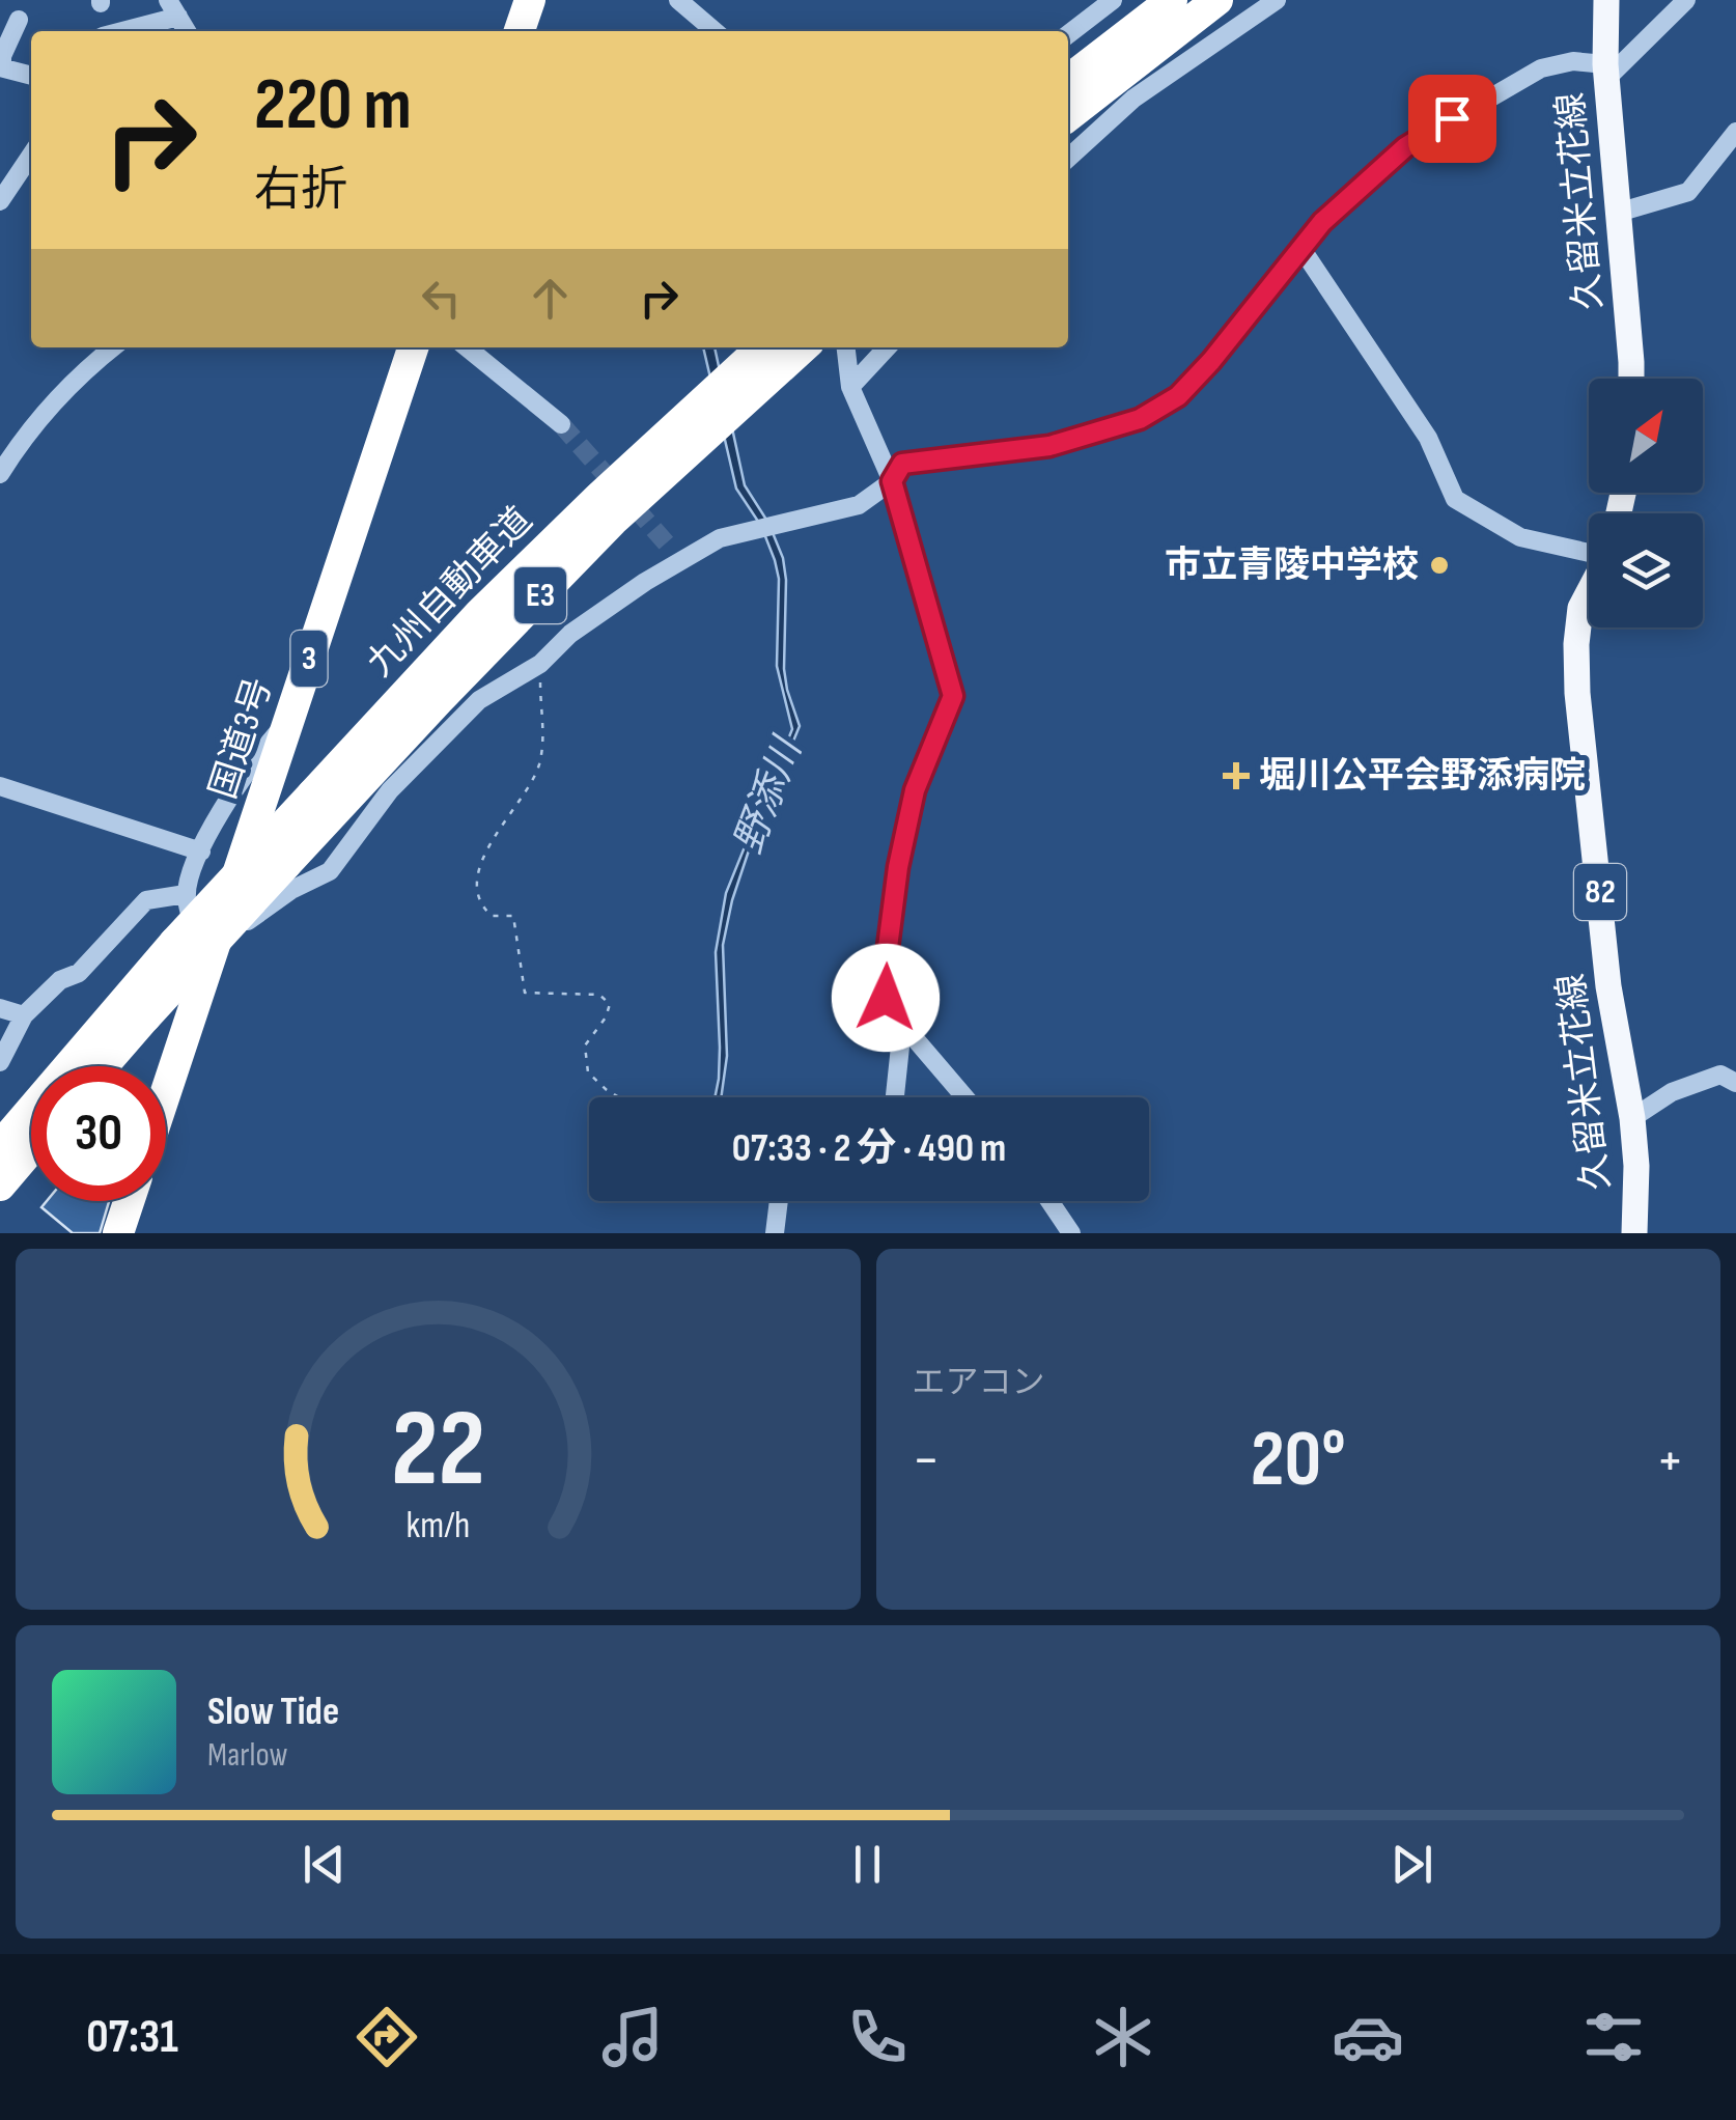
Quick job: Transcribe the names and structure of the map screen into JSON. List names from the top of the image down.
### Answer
{
  "streets": {
    "highway": [
      "九州自動車道",
      "E3",
      "3",
      "国道3号"
    ],
    "main road": ["久留米立花線", "82"]
  },
  "water": ["野添川"],
  "places": {
    "other": ["市立青陵中学校"],
    "health": ["堀川公平会野添病院"]
  },
  "north": "top right",
  "page": {
    "turn": ["220 m", "右折"],
    "limit": "30",
    "trip": "07:33 · 2 分 · 490 m",
    "tile": "エアコン",
    "heat": ["−", "20°", "+"],
    "song": ["Slow Tide", "Marlow"],
    "tabs": "07:31",
    "gauge": ["22", "km/h"]
  }
}
